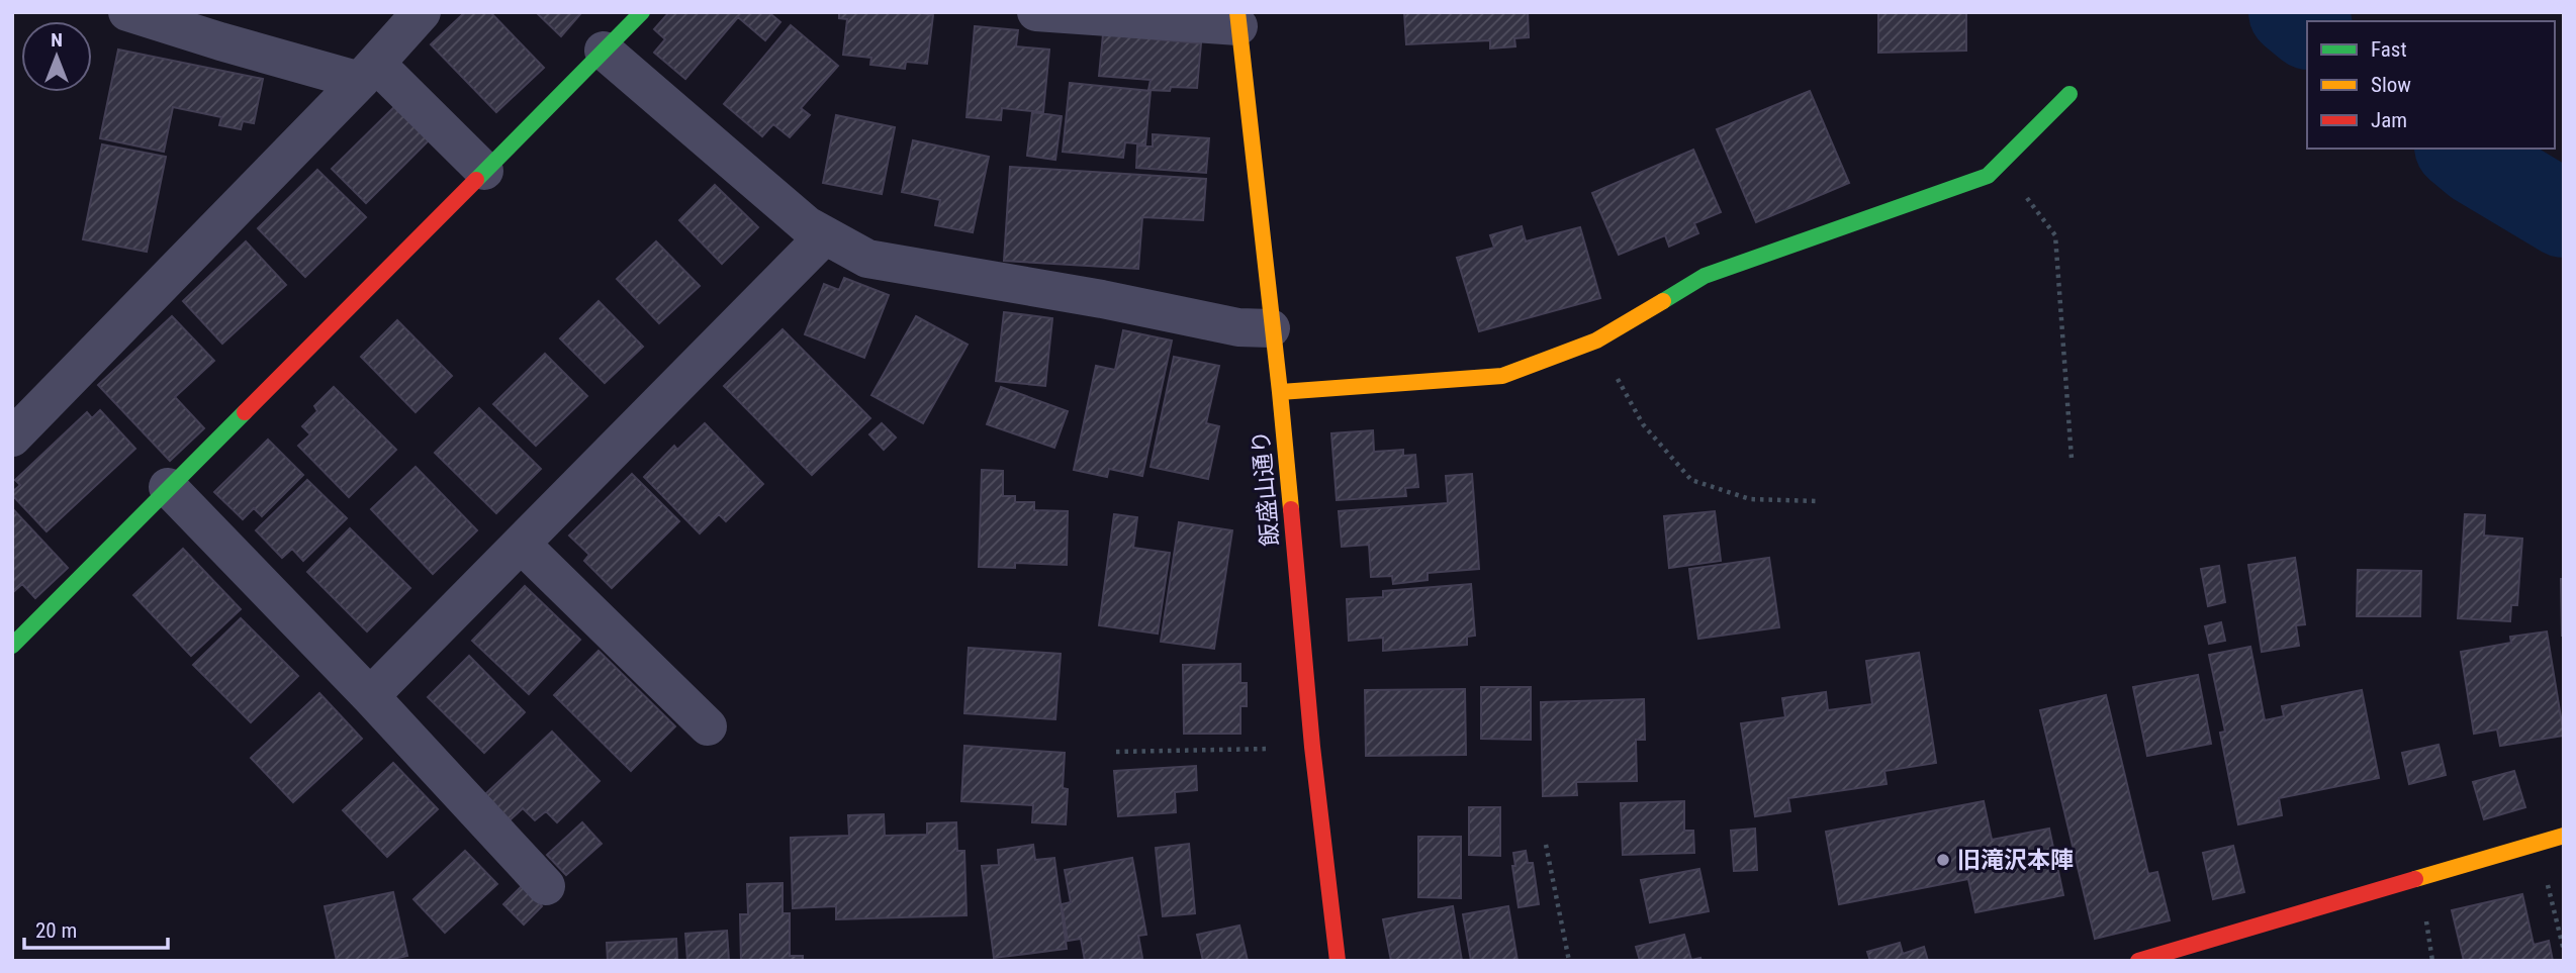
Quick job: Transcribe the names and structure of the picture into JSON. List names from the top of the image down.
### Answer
{
  "streets": {
    "street": ["飯盛山通り"]
  },
  "places": ["旧滝沢本陣"],
  "legend": ["Fast", "Slow", "Jam"],
  "scale_bar": "20 m",
  "north": "top"
}
